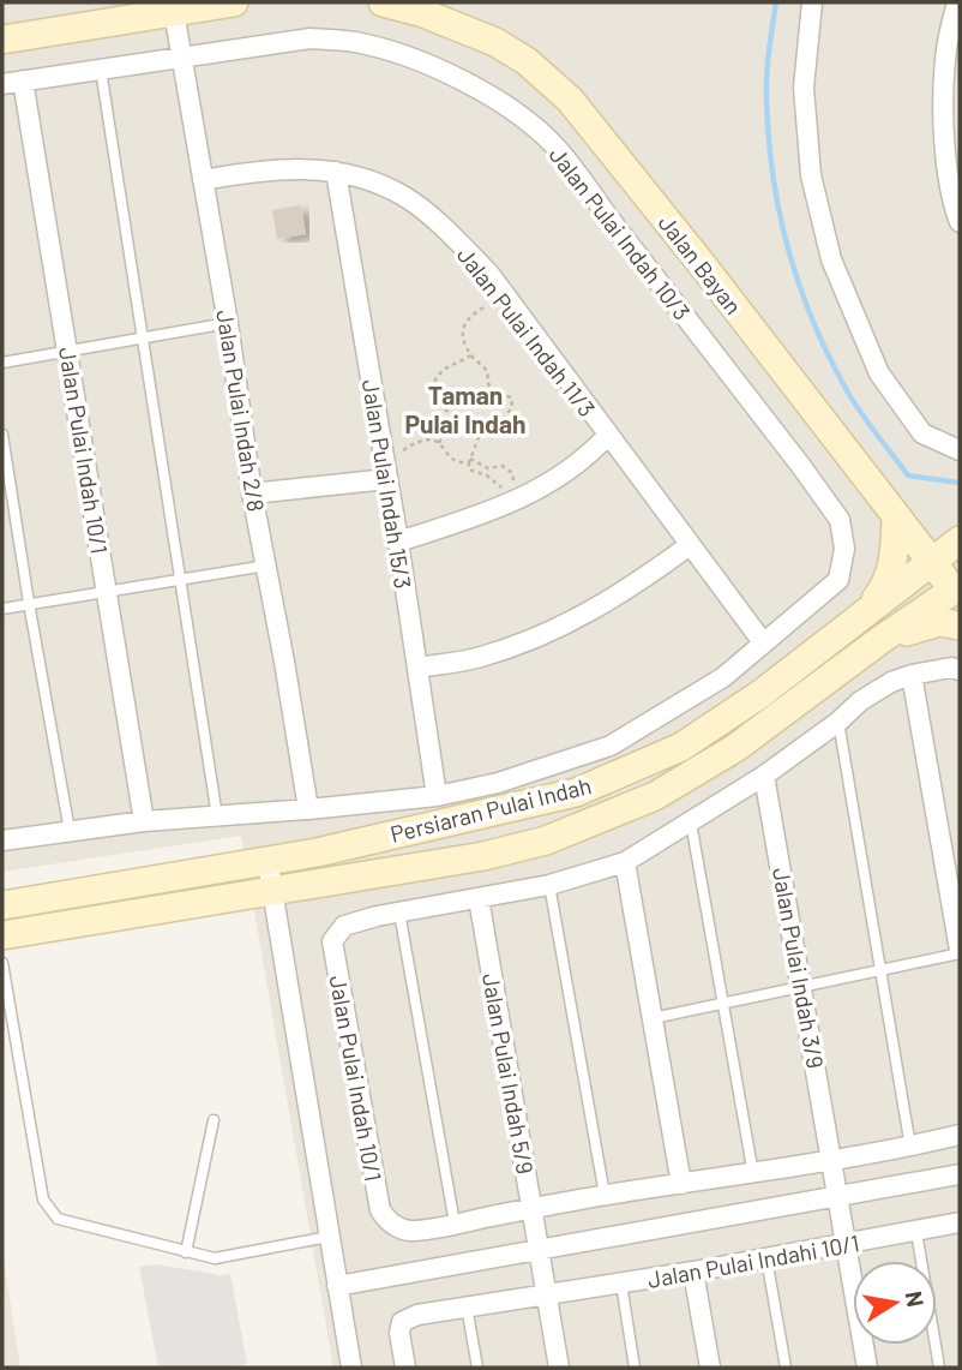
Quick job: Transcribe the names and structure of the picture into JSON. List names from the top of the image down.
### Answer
{
  "streets": {
    "main road": ["Jalan Bayan", "Persiaran Pulai Indah"],
    "street": [
      "Jalan Pulai Indah 10/3",
      "Jalan Pulai Indah 11/3",
      "Jalan Pulai Indah 2/8",
      "Jalan Pulai Indah 10/1",
      "Jalan Pulai Indah 15/3",
      "Jalan Pulai Indah 3/9",
      "Jalan Pulai Indah 5/9",
      "Jalan Pulai Indahi 10/1"
    ]
  },
  "crossings": [
    ["Jalan Pulai Indah 10/3", "Jalan Pulai Indah 11/3"],
    ["Jalan Pulai Indah 10/3", "Jalan Pulai Indah 2/8"],
    ["Jalan Pulai Indah 10/3", "Jalan Pulai Indah 10/1"],
    ["Jalan Bayan", "Persiaran Pulai Indah"],
    ["Jalan Pulai Indah 11/3", "Jalan Pulai Indah 2/8"],
    ["Jalan Pulai Indah 11/3", "Jalan Pulai Indah 15/3"],
    ["Jalan Pulai Indah 10/1", "Jalan Pulai Indah 3/9"],
    ["Jalan Pulai Indah 10/1", "Jalan Pulai Indah 5/9"],
    ["Jalan Pulai Indah 3/9", "Jalan Pulai Indahi 10/1"],
    ["Jalan Pulai Indah 5/9", "Jalan Pulai Indahi 10/1"]
  ],
  "districts": ["Taman Pulai Indah"],
  "north": "right"
}
